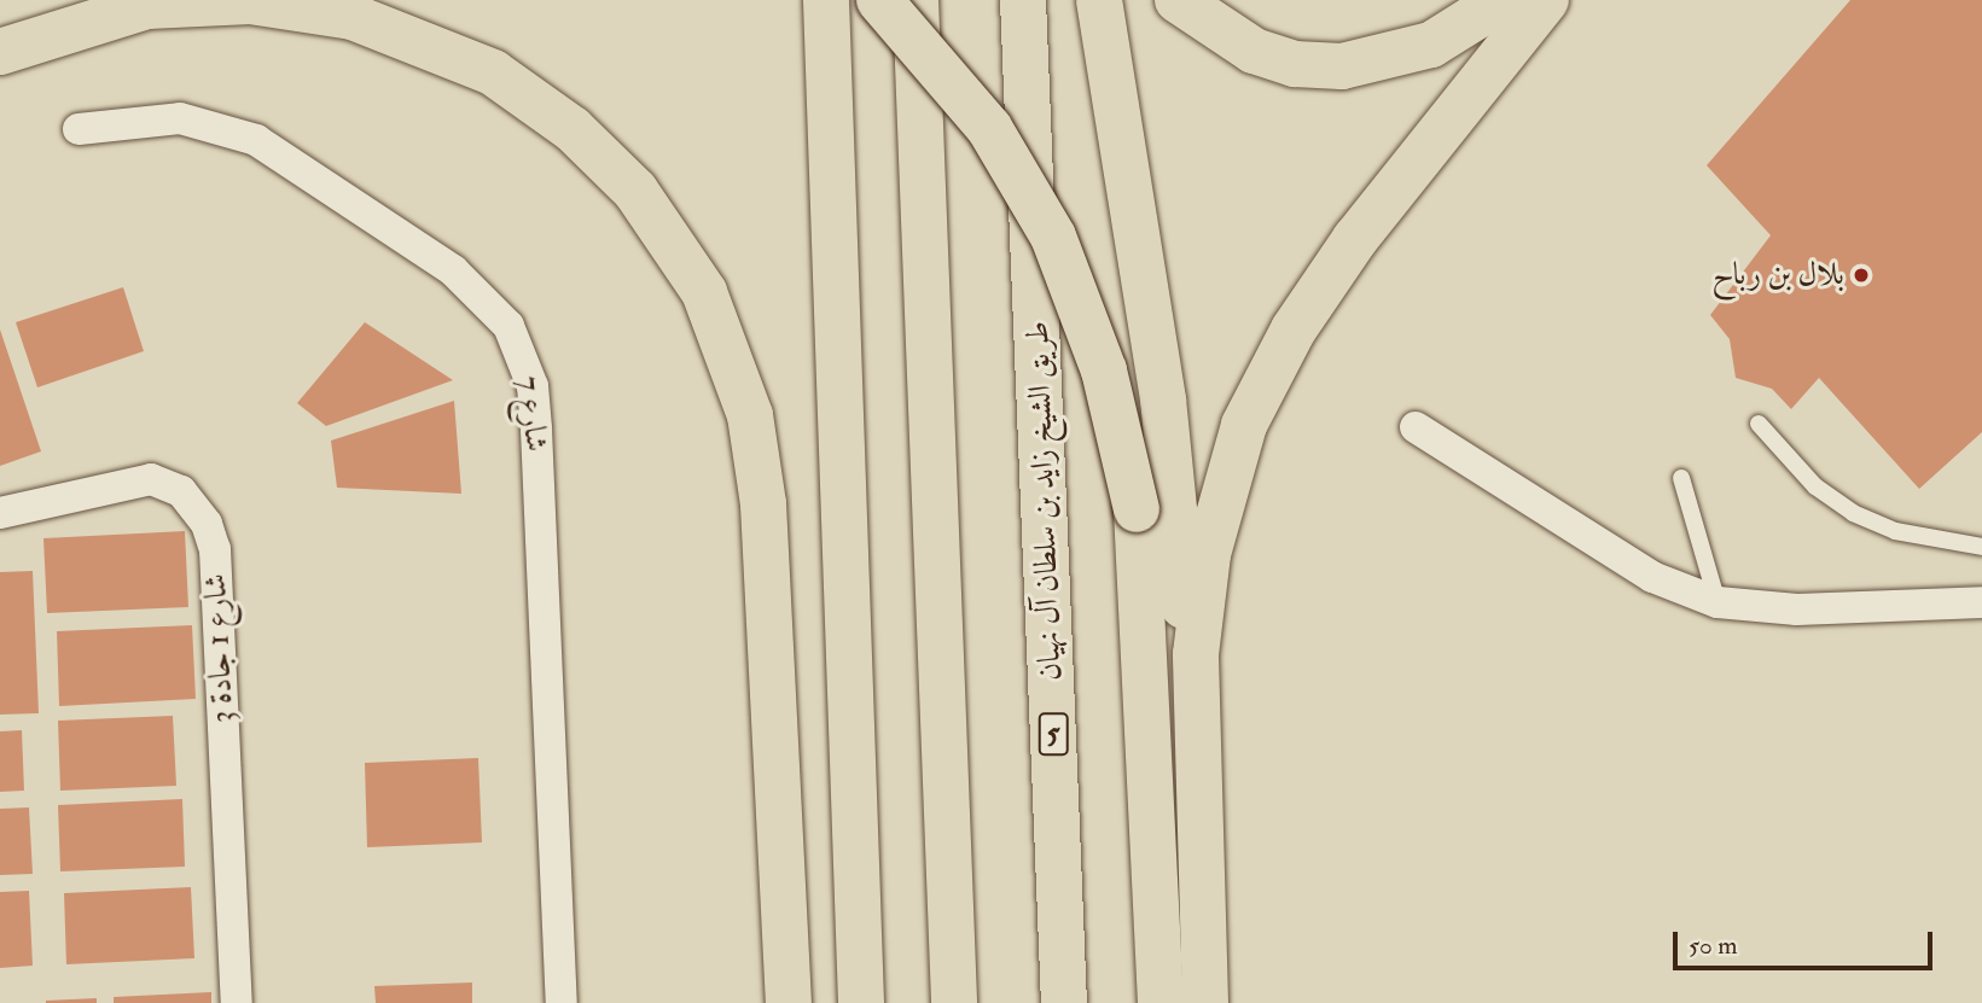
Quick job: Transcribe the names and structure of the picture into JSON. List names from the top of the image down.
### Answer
{
  "streets": {
    "main road": ["طريق الشيخ زايد بن سلطان آل نهيان", "5"],
    "street": ["شارع 7", "شارع 1 جادة 3"]
  },
  "places": ["بلال بن رباح"],
  "scale_bar": "50 m"
}
